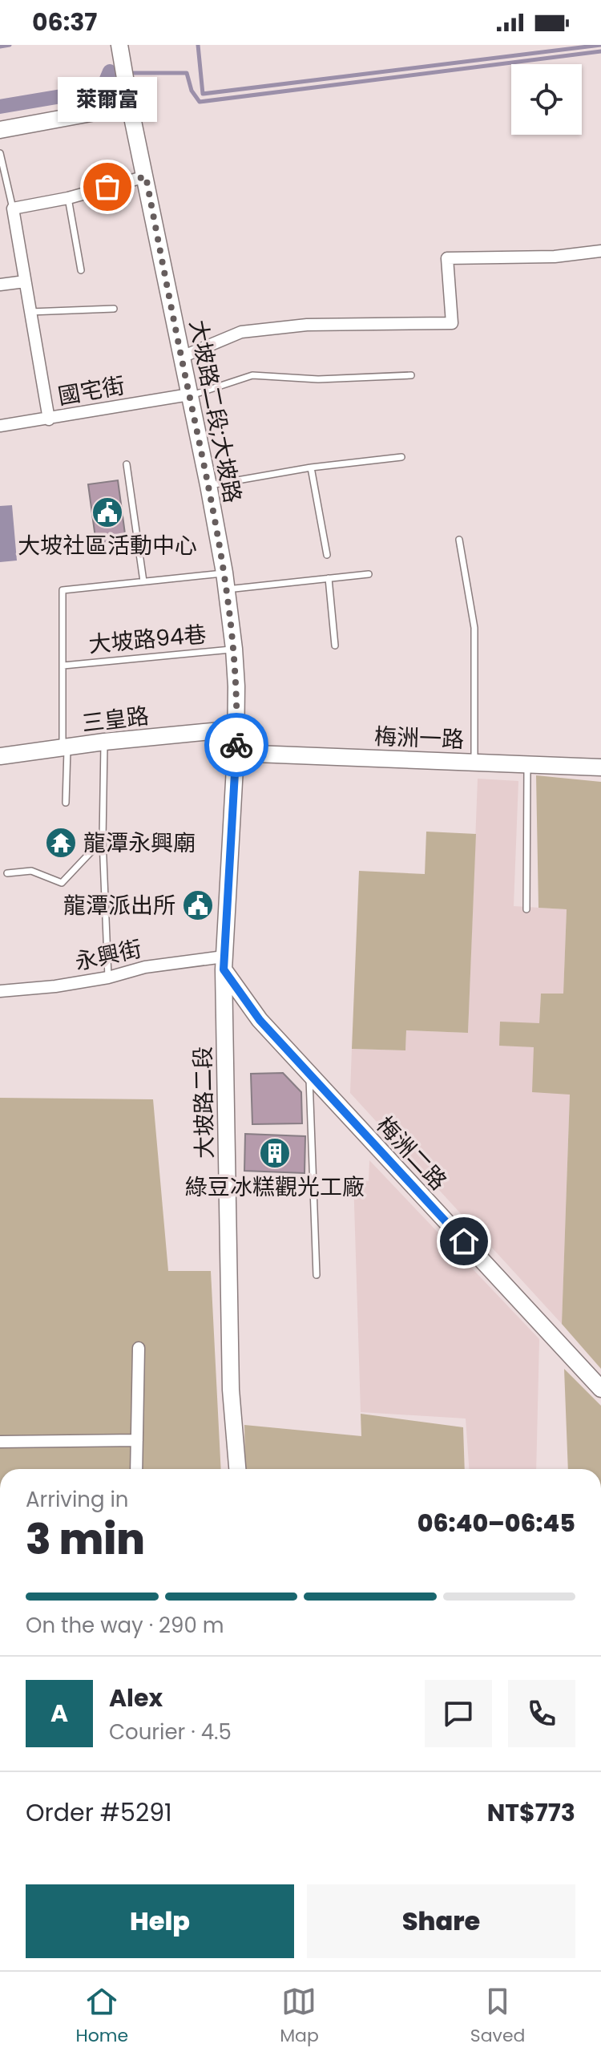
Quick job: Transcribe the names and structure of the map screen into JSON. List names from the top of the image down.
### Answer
{
  "streets": {
    "street": [
      "國宅街",
      "大坡路二段;大坡路",
      "三皇路",
      "梅洲一路",
      "永興街",
      "大坡路二段",
      "梅洲二路"
    ],
    "lane": ["大坡路94巷"]
  },
  "crossings": [
    ["國宅街", "大坡路二段;大坡路"],
    ["大坡路二段;大坡路", "大坡路94巷"],
    ["大坡路二段;大坡路", "三皇路"],
    ["大坡路二段;大坡路", "大坡路二段"],
    ["三皇路", "大坡路二段"],
    ["梅洲一路", "大坡路二段"],
    ["永興街", "大坡路二段"],
    ["永興街", "梅洲二路"],
    ["大坡路二段", "梅洲二路"]
  ],
  "places": {
    "other": ["萊爾富"],
    "public building": ["大坡社區活動中心", "龍潭派出所"],
    "temple": ["龍潭永興廟"],
    "building": ["綠豆冰糕觀光工廠"]
  },
  "page": {
    "status": "06:37",
    "bubble": "萊爾富",
    "heading": ["3 min", "Arriving in", "06:40–06:45"],
    "panel": [
      "Alex",
      "Courier · 4.5",
      "Order #5291",
      "NT$773"
    ],
    "bar": "On the way · 290 m",
    "round": "A",
    "buttons": ["Help", "Share"],
    "tabs": ["Home", "Map", "Saved"]
  }
}
